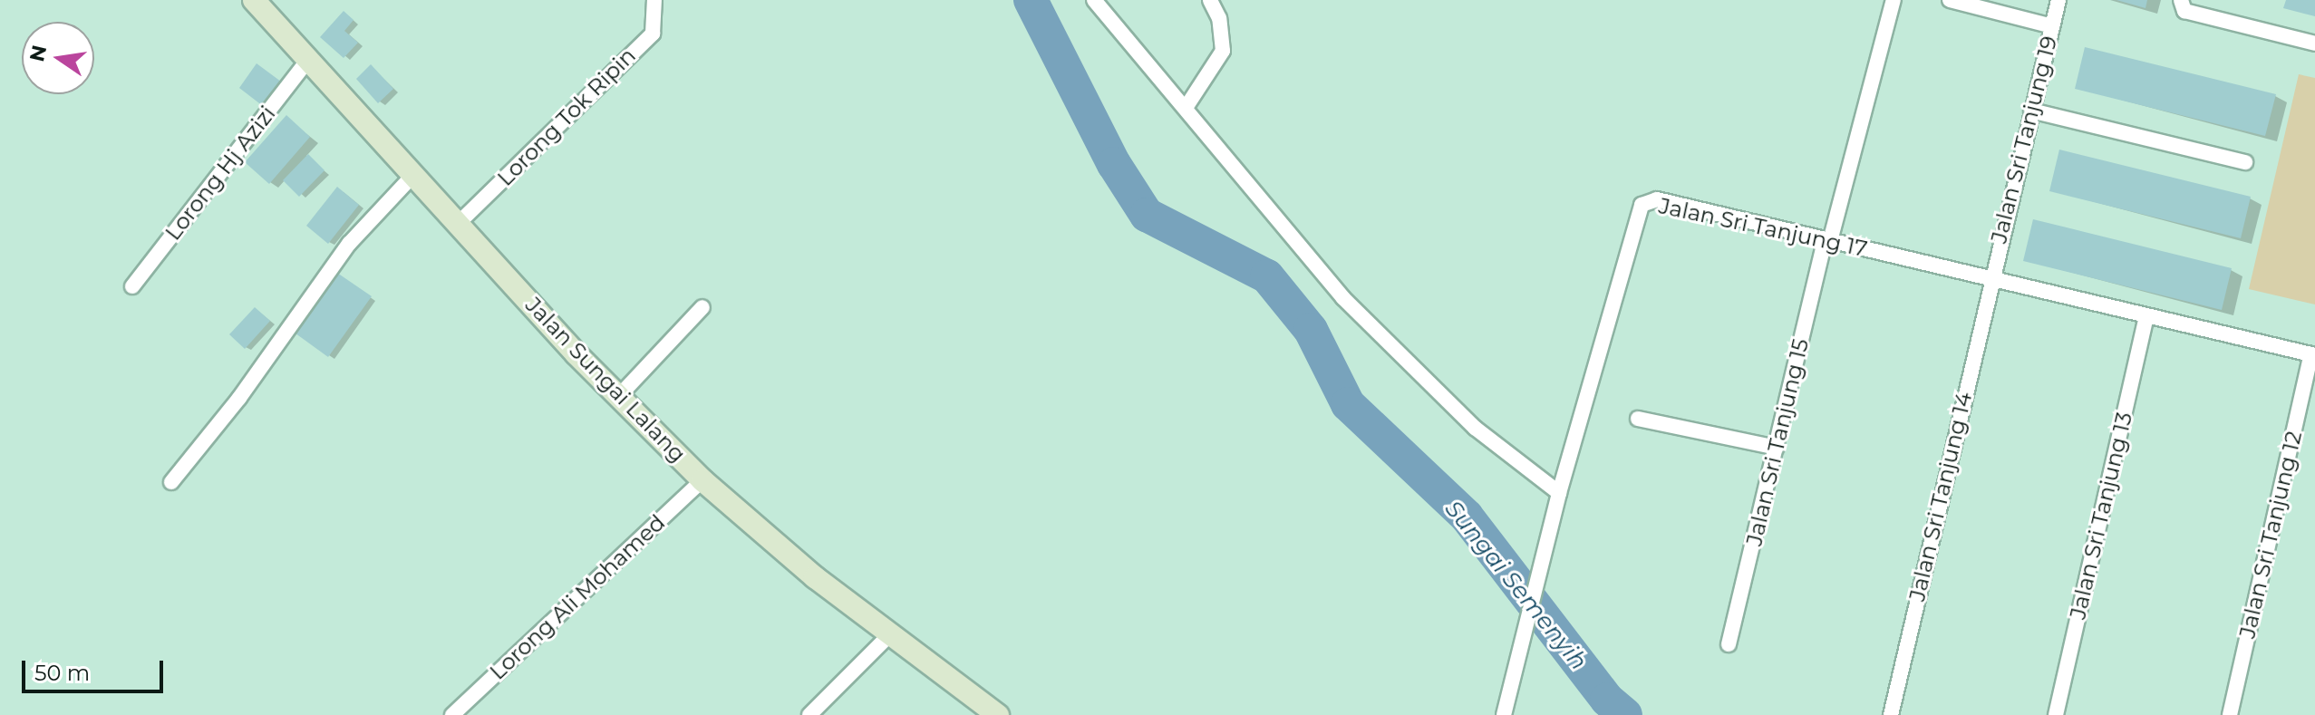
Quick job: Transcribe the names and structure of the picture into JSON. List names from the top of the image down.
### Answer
{
  "streets": {
    "street": [
      "Lorong Tok Ripin",
      "Jalan Sri Tanjung 19",
      "Lorong Hj Azizi",
      "Jalan Sri Tanjung 17",
      "Jalan Sungai Lalang",
      "Jalan Sri Tanjung 15",
      "Jalan Sri Tanjung 14",
      "Jalan Sri Tanjung 13",
      "Jalan Sri Tanjung 12",
      "Lorong Ali Mohamed"
    ]
  },
  "crossings": [
    ["Lorong Tok Ripin", "Jalan Sungai Lalang"],
    ["Jalan Sri Tanjung 19", "Jalan Sri Tanjung 17"],
    ["Jalan Sri Tanjung 19", "Jalan Sri Tanjung 14"],
    ["Lorong Hj Azizi", "Jalan Sungai Lalang"],
    ["Jalan Sri Tanjung 17", "Jalan Sri Tanjung 15"],
    ["Jalan Sri Tanjung 17", "Jalan Sri Tanjung 14"],
    ["Jalan Sri Tanjung 17", "Jalan Sri Tanjung 13"],
    ["Jalan Sri Tanjung 17", "Jalan Sri Tanjung 12"],
    ["Jalan Sungai Lalang", "Lorong Ali Mohamed"]
  ],
  "water": ["Sungai Semenyih"],
  "scale_bar": "50 m",
  "north": "left"
}
